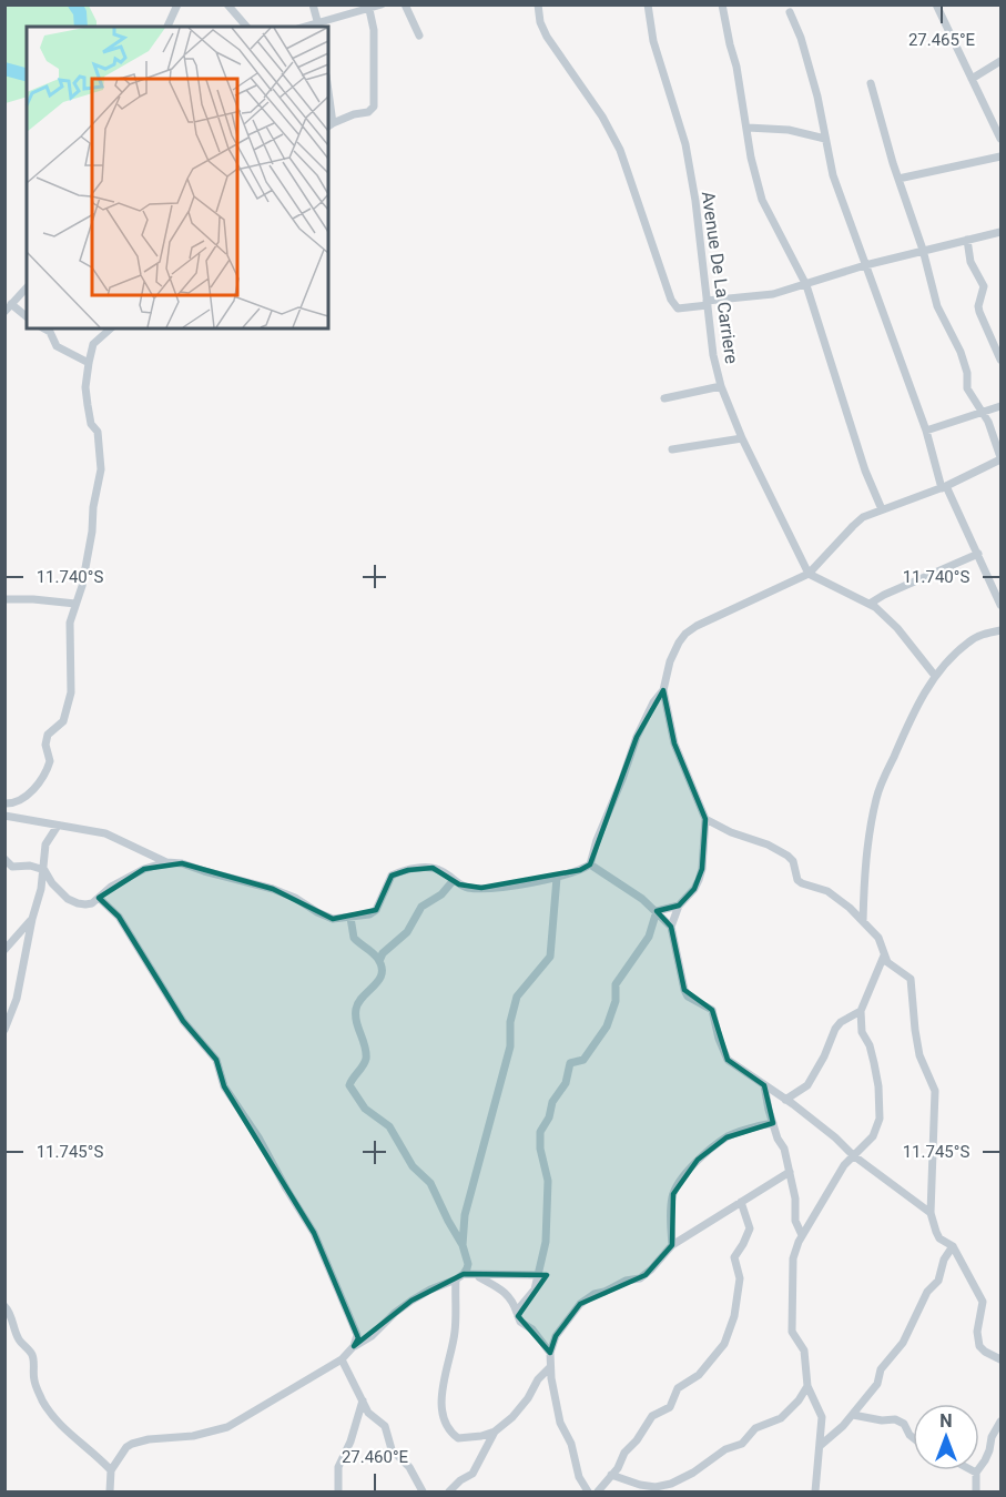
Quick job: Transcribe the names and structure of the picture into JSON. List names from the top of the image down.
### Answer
{
  "streets": {
    "street": ["Avenue De La Carriere"]
  },
  "north": "top",
  "coordinates": [
    "27.465°E",
    "11.740°S",
    "11.745°S",
    "27.460°E"
  ]
}
